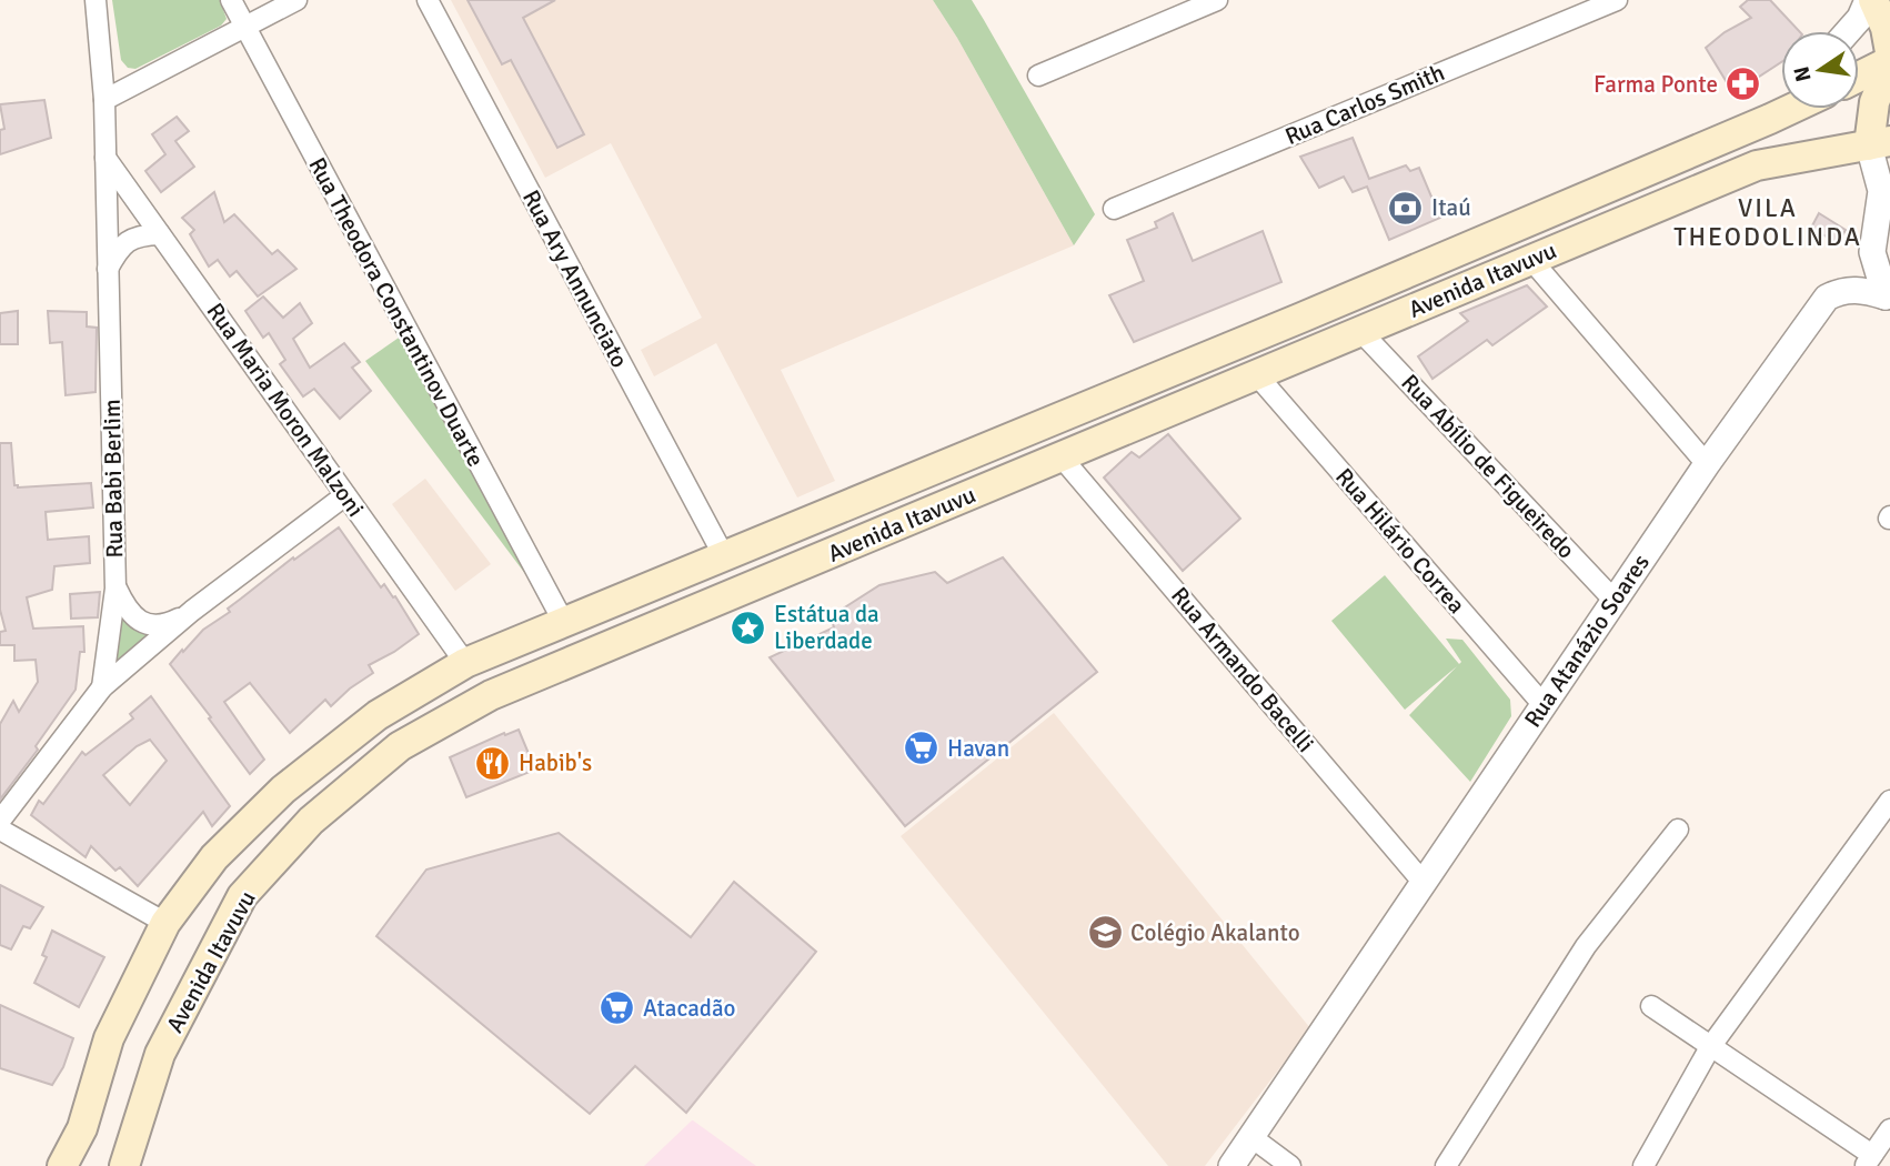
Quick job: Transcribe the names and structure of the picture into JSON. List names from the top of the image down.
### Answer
{
  "streets": {
    "main road": ["Avenida Itavuvu"],
    "street": [
      "Rua Carlos Smith",
      "Rua Ary Annunciato",
      "Rua Theodora Constantinov Duarte",
      "Rua Maria Moron Malzoni",
      "Rua Abílio de Figueiredo",
      "Rua Babi Berlim",
      "Rua Hilário Correa",
      "Rua Atanázio Soares",
      "Rua Armando Bacelli"
    ]
  },
  "crossings": [
    ["Rua Ary Annunciato", "Avenida Itavuvu"],
    ["Avenida Itavuvu", "Rua Theodora Constantinov Duarte"],
    ["Avenida Itavuvu", "Rua Maria Moron Malzoni"],
    ["Avenida Itavuvu", "Rua Abílio de Figueiredo"],
    ["Avenida Itavuvu", "Rua Hilário Correa"],
    ["Avenida Itavuvu", "Rua Atanázio Soares"],
    ["Avenida Itavuvu", "Rua Armando Bacelli"],
    ["Rua Maria Moron Malzoni", "Rua Babi Berlim"],
    ["Rua Abílio de Figueiredo", "Rua Atanázio Soares"],
    ["Rua Hilário Correa", "Rua Atanázio Soares"],
    ["Rua Atanázio Soares", "Rua Armando Bacelli"]
  ],
  "districts": ["VILA THEODOLINDA"],
  "places": {
    "pharmacy": ["Farma Ponte"],
    "bank": ["Itaú"],
    "place": ["Estátua da Liberdade"],
    "supermarket": ["Havan", "Atacadão"],
    "restaurant": ["Habib's"],
    "school or university": ["Colégio Akalanto"]
  },
  "north": "left"
}
